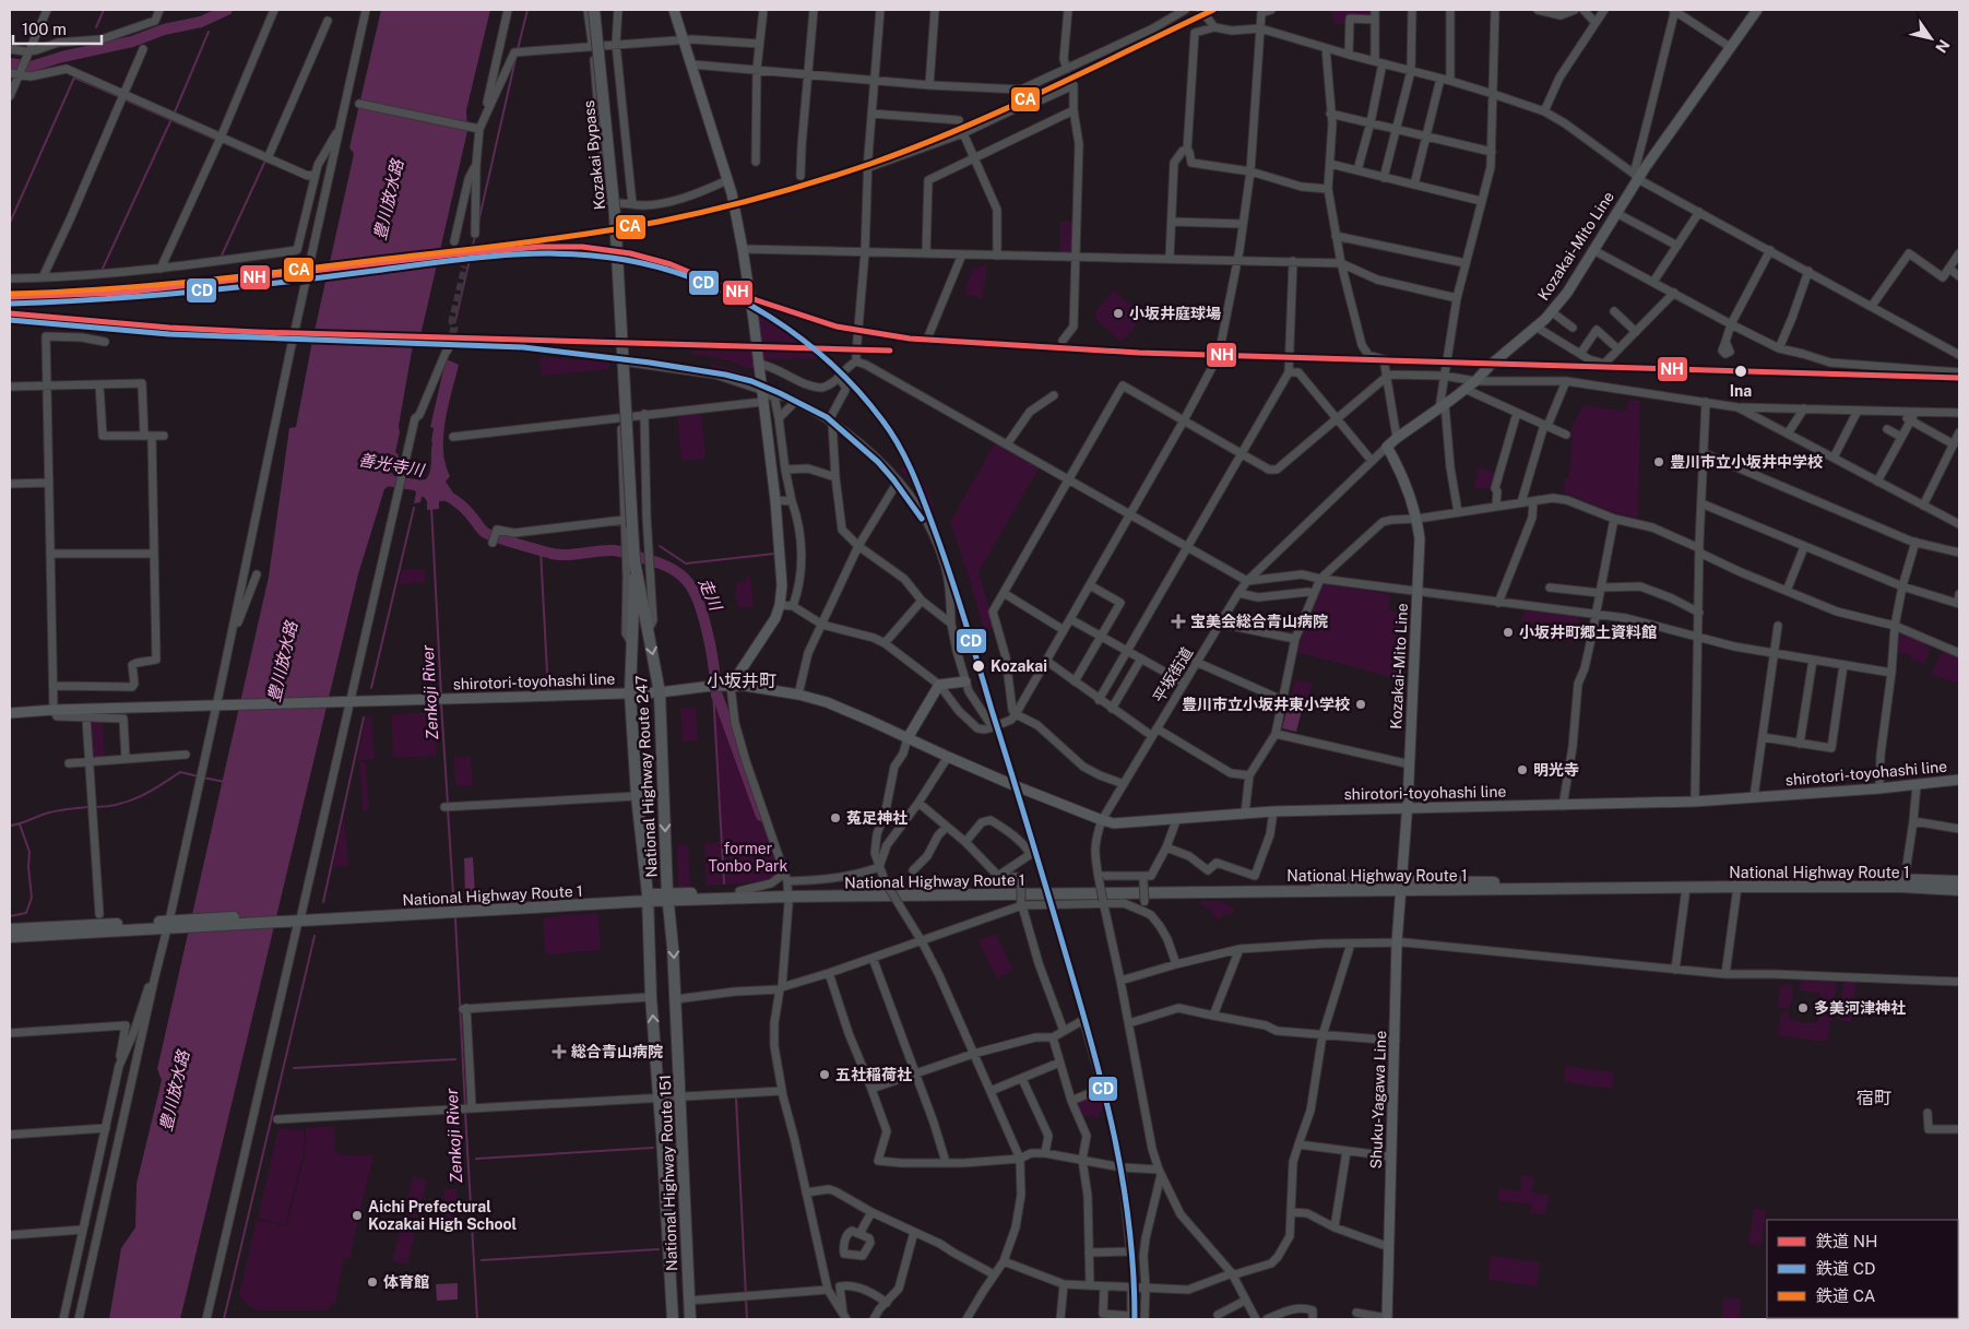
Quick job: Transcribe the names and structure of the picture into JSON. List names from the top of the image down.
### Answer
{
  "streets": {
    "highway": [
      "Kozakai Bypass",
      "National Highway Route 247",
      "National Highway Route 1",
      "National Highway Route 151"
    ],
    "main road": ["Kozakai-Mito Line", "shirotori-toyohashi line", "Shuku-Yagawa Line"],
    "street": ["平坂街道"]
  },
  "crossings": [
    ["Kozakai Bypass", "National Highway Route 247"],
    ["Kozakai-Mito Line", "平坂街道"],
    ["Kozakai-Mito Line", "shirotori-toyohashi line"],
    ["Kozakai-Mito Line", "National Highway Route 1"],
    ["Kozakai-Mito Line", "Shuku-Yagawa Line"],
    ["平坂街道", "shirotori-toyohashi line"],
    ["shirotori-toyohashi line", "National Highway Route 247"],
    ["National Highway Route 247", "National Highway Route 1"],
    ["National Highway Route 247", "National Highway Route 151"],
    ["National Highway Route 1", "Shuku-Yagawa Line"],
    ["National Highway Route 1", "National Highway Route 151"]
  ],
  "districts": ["小坂井町", "宿町"],
  "water": [
    "豊川放水路",
    "善光寺川",
    "走川",
    "Zenkoji River"
  ],
  "parks": ["former Tonbo Park"],
  "places": {
    "other": [
      "小坂井庭球場",
      "Ina",
      "豊川市立小坂井中学校",
      "小坂井町郷土資料館",
      "Kozakai",
      "豊川市立小坂井東小学校",
      "明光寺",
      "菟足神社",
      "多美河津神社",
      "五社稲荷社",
      "Aichi Prefectural Kozakai High School",
      "体育館"
    ],
    "health": ["宝美会総合青山病院", "総合青山病院"]
  },
  "lines": ["rail line CA", "rail line NH", "rail line CD"],
  "legend": ["鉄道 NH", "鉄道 CD", "鉄道 CA"],
  "scale_bar": "100 m",
  "north": "bottom right"
}
